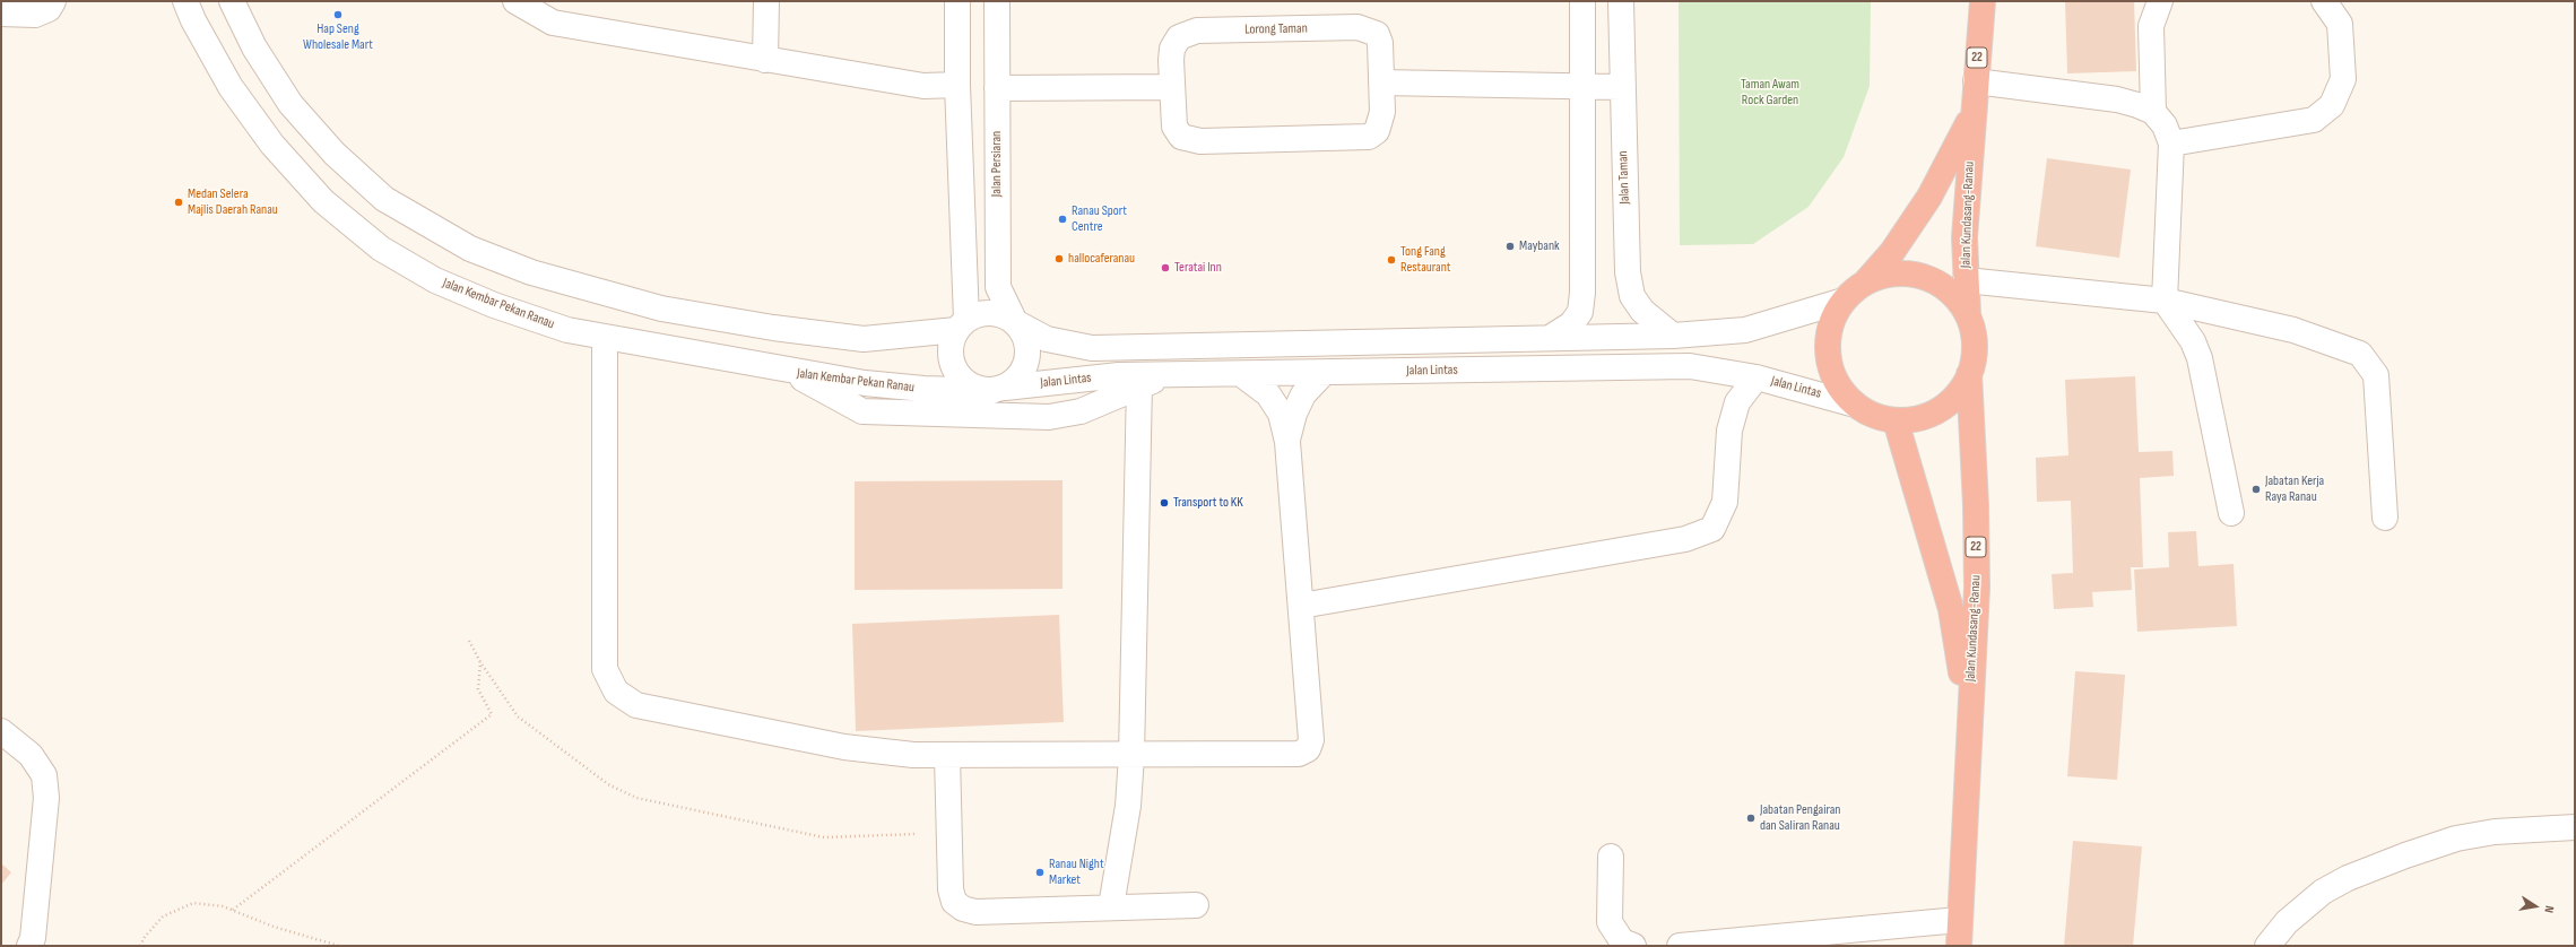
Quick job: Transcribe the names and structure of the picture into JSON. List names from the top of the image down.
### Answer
{
  "streets": {
    "highway": ["22", "Jalan Kundasang-Ranau"],
    "street": [
      "Lorong Taman",
      "Jalan Persiaran",
      "Jalan Taman",
      "Jalan Kembar Pekan Ranau",
      "Jalan Lintas"
    ]
  },
  "crossings": [
    ["22", "Jalan Kundasang-Ranau"],
    ["22", "Jalan Lintas"],
    ["Jalan Persiaran", "Jalan Kembar Pekan Ranau"],
    ["Jalan Persiaran", "Jalan Lintas"],
    ["Jalan Kundasang-Ranau", "Jalan Lintas"],
    ["Jalan Kembar Pekan Ranau", "Jalan Lintas"]
  ],
  "parks": ["Taman Awam Rock Garden"],
  "places": [
    "Hap Seng Wholesale Mart",
    "Medan Selera Majlis Daerah Ranau",
    "Ranau Sport Centre",
    "Maybank",
    "hallocaferanau",
    "Tong Fang Restaurant",
    "Teratai Inn",
    "Jabatan Kerja Raya Ranau",
    "Transport to KK",
    "Jabatan Pengairan dan Saliran Ranau",
    "Ranau Night Market"
  ],
  "north": "right"
}
